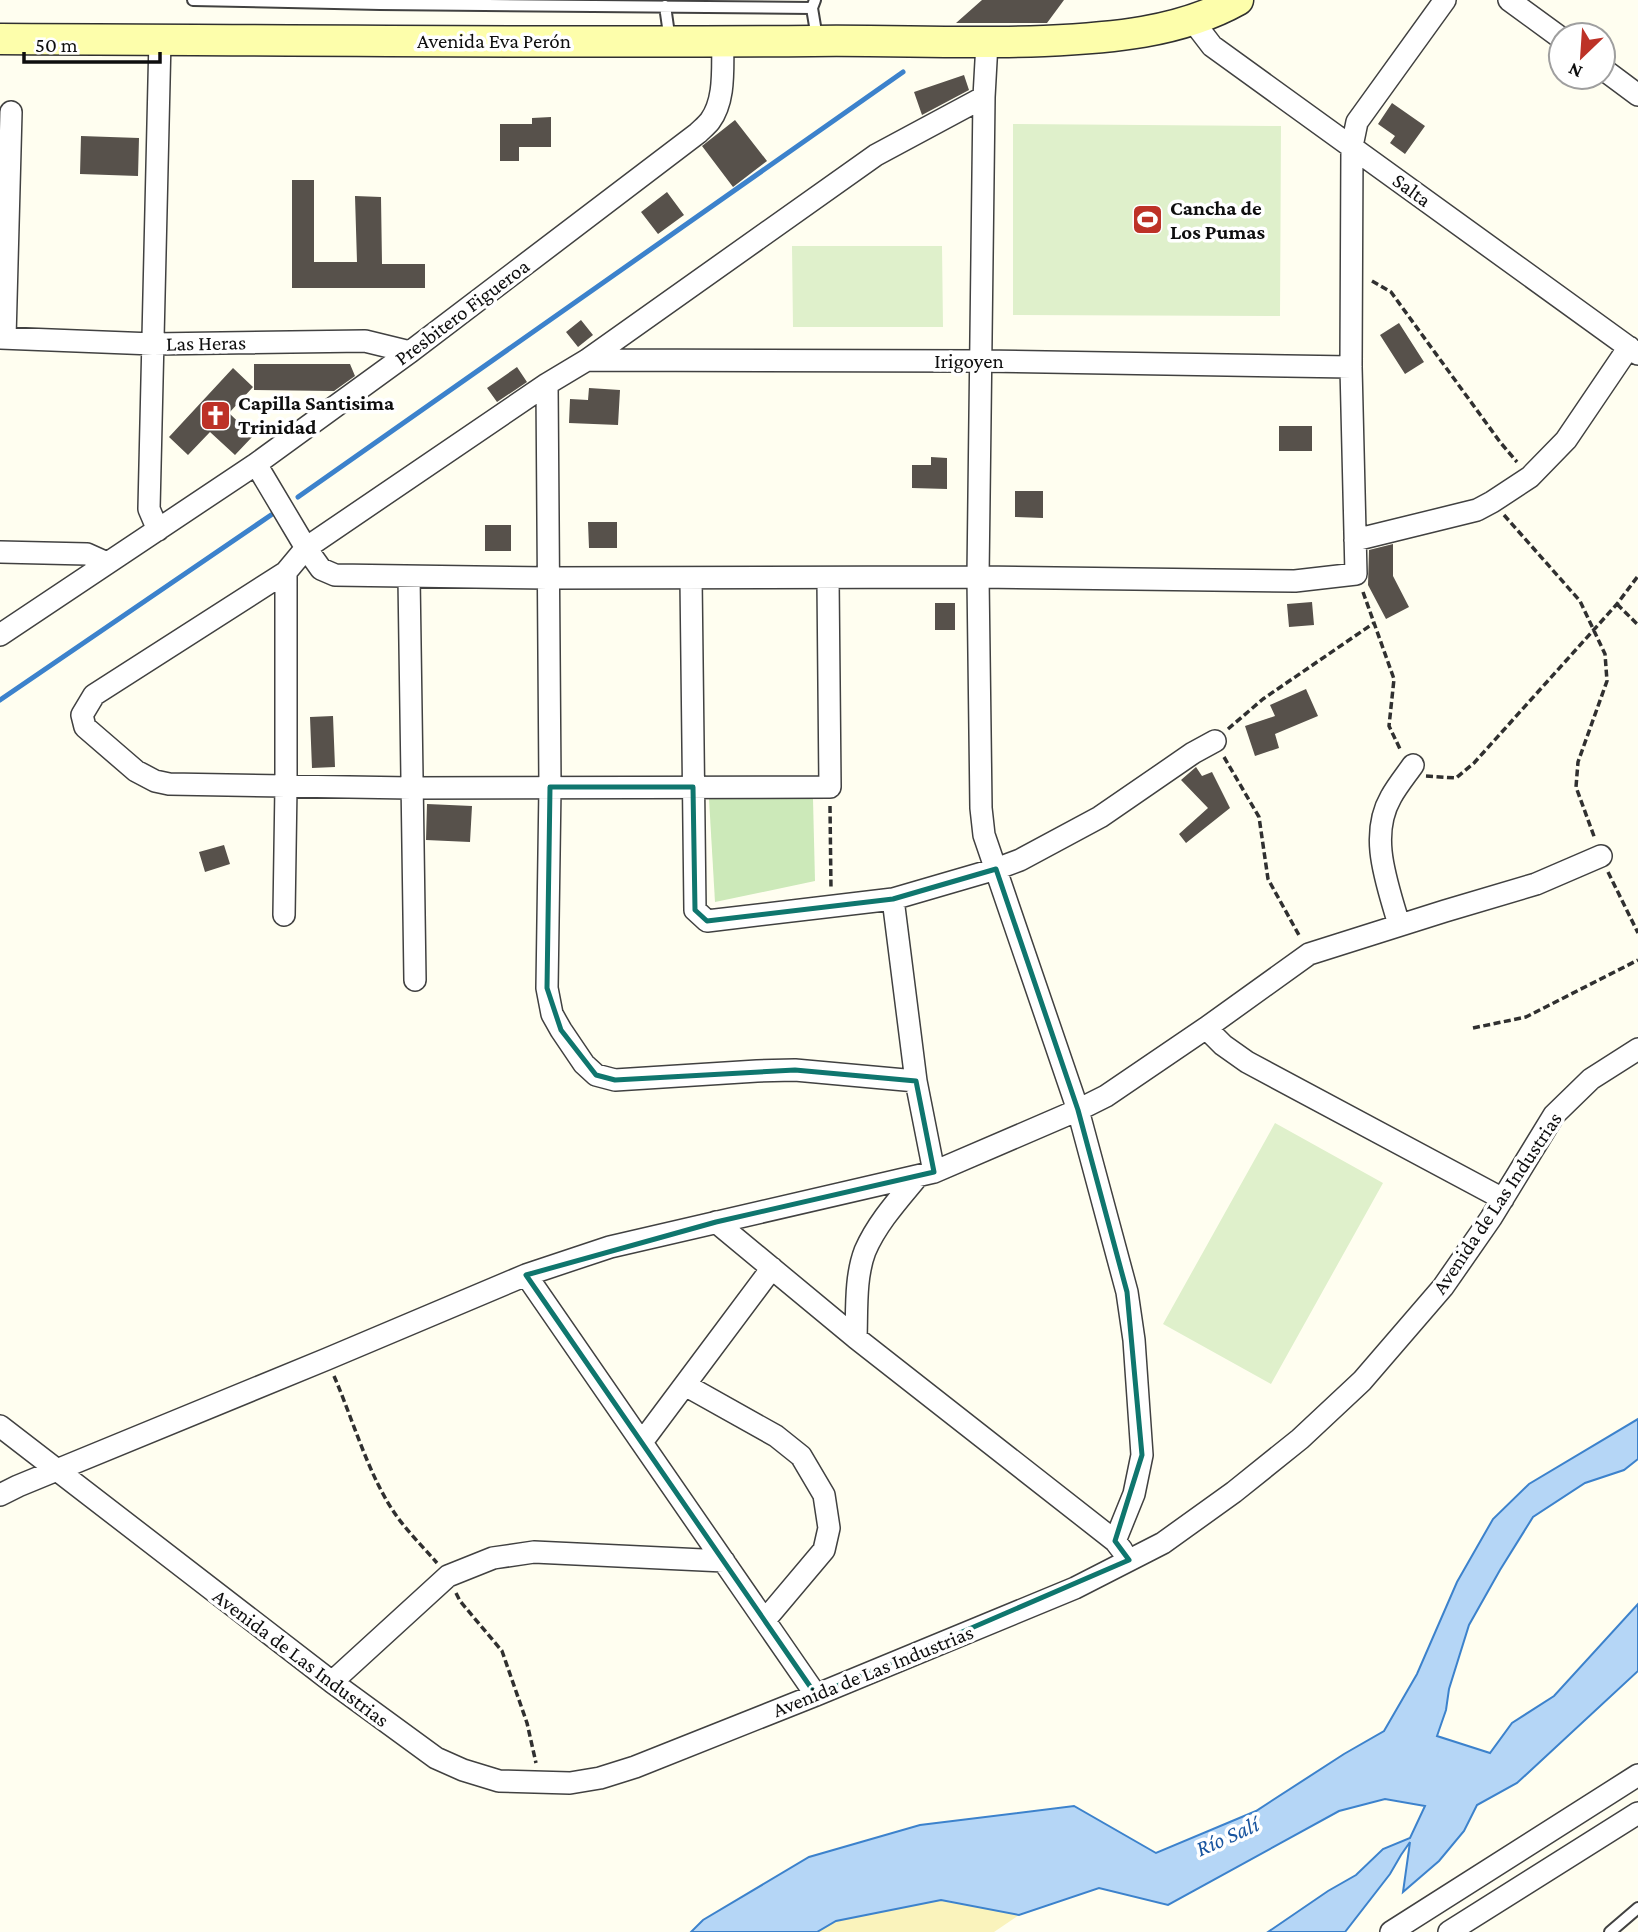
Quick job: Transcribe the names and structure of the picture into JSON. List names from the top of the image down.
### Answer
{
  "streets": {
    "main road": ["Avenida Eva Perón"],
    "street": [
      "Salta",
      "Presbitero Figueroa",
      "Las Heras",
      "Irigoyen",
      "Avenida de Las Industrias"
    ]
  },
  "crossings": [
    ["Avenida Eva Perón", "Salta"],
    ["Avenida Eva Perón", "Presbitero Figueroa"],
    ["Presbitero Figueroa", "Las Heras"]
  ],
  "water": ["Río Salí"],
  "places": {
    "sports": ["Cancha de Los Pumas"],
    "church": ["Capilla Santisima Trinidad"]
  },
  "scale_bar": "50 m",
  "north": "bottom left"
}
